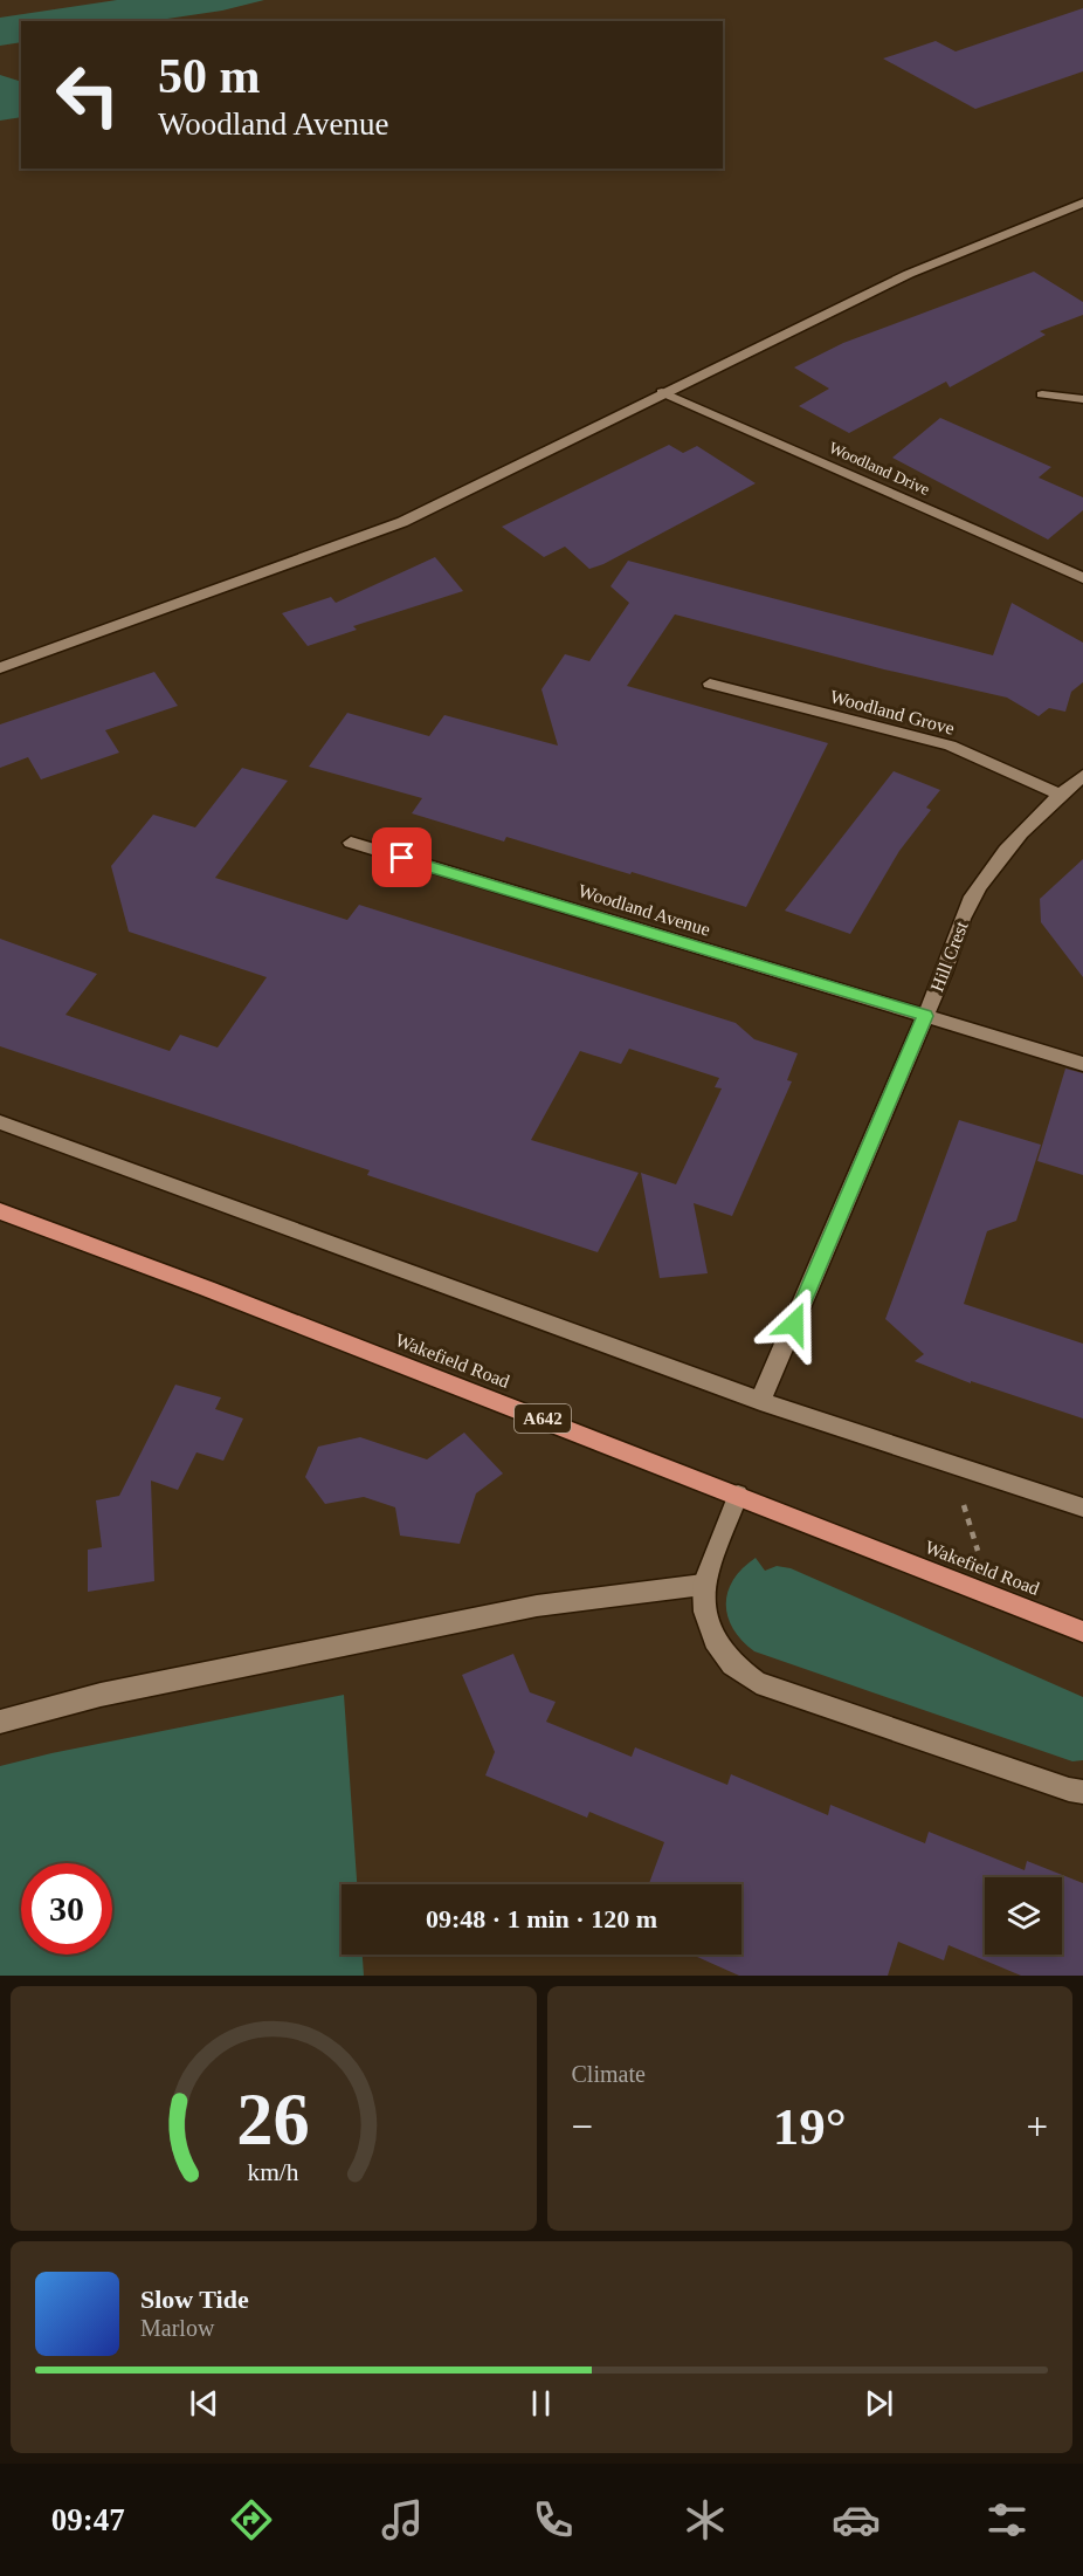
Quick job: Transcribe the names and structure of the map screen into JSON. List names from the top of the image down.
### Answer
{
  "streets": {
    "main road": ["Wakefield Road", "A642"],
    "street": [
      "Woodland Drive",
      "Woodland Grove",
      "Woodland Avenue",
      "Hill Crest"
    ]
  },
  "crossings": [
    ["Woodland Grove", "Hill Crest"],
    ["Woodland Avenue", "Hill Crest"]
  ],
  "page": {
    "turn": ["50 m", "Woodland Avenue"],
    "limit": "30",
    "trip": "09:48 · 1 min · 120 m",
    "tile": "Climate",
    "heat": ["−", "19°", "+"],
    "song": ["Slow Tide", "Marlow"],
    "tabs": "09:47",
    "gauge": ["26", "km/h"]
  }
}
